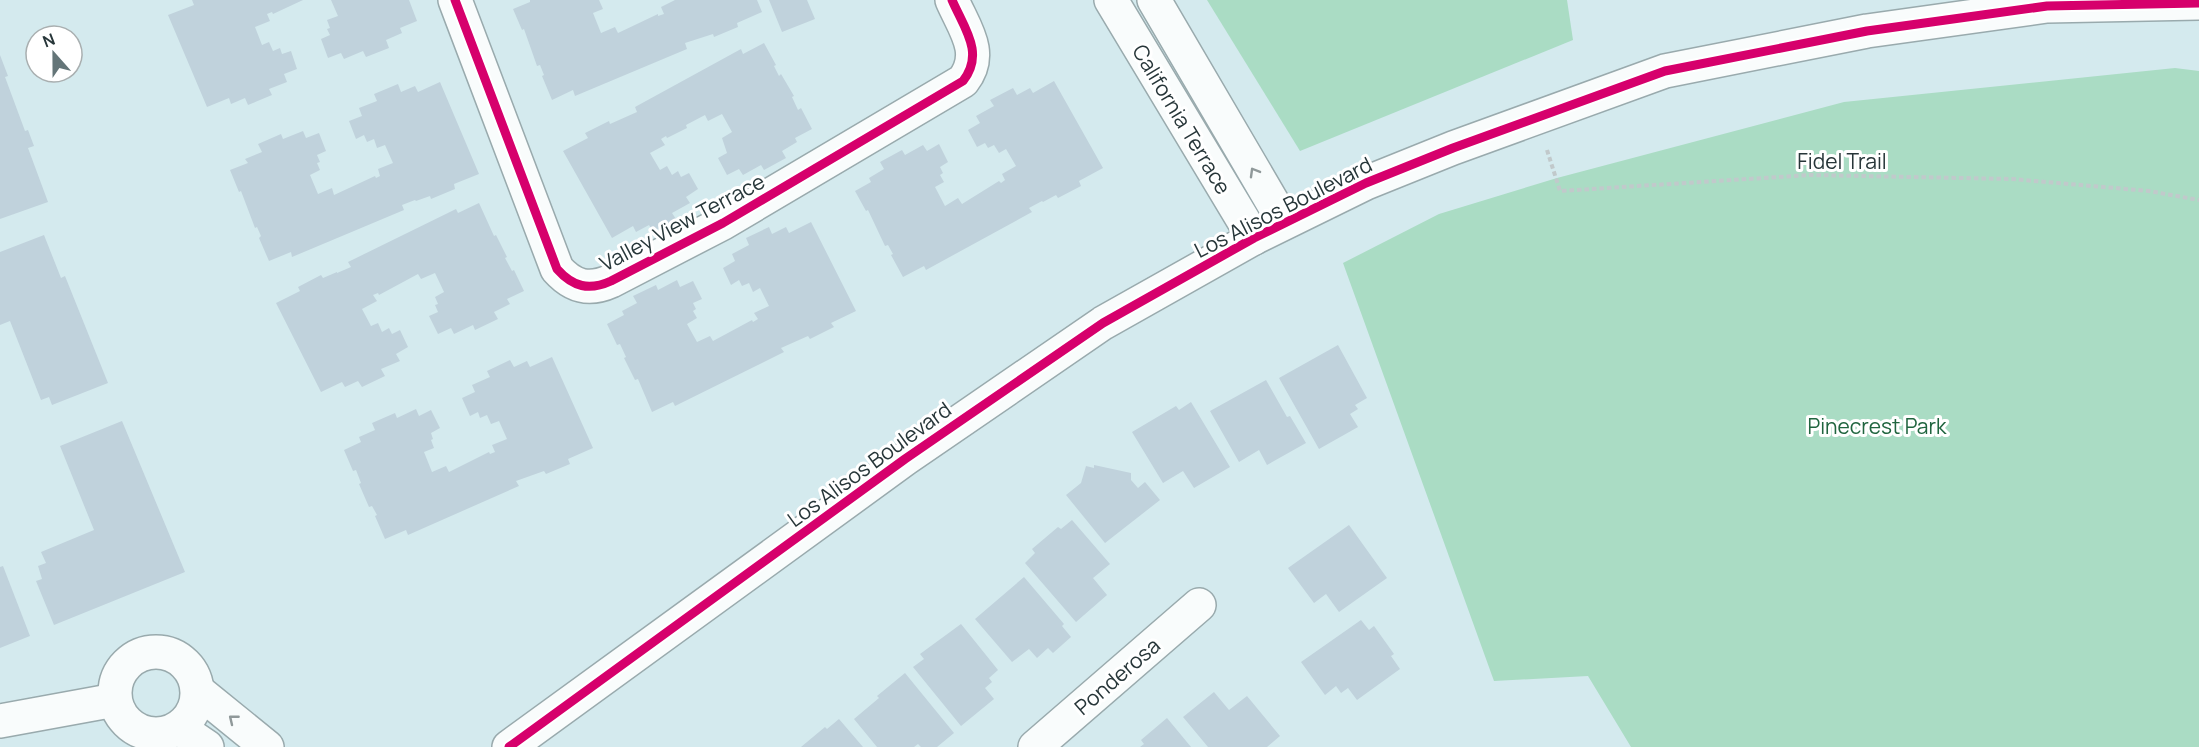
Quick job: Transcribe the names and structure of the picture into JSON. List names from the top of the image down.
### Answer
{
  "streets": {
    "street": [
      "California Terrace",
      "Los Alisos Boulevard",
      "Valley View Terrace",
      "Ponderosa"
    ],
    "path": ["Fidel Trail"]
  },
  "crossings": [
    ["California Terrace", "Los Alisos Boulevard"],
    ["Fidel Trail", "Los Alisos Boulevard"]
  ],
  "parks": ["Pinecrest Park"],
  "north": "top"
}
